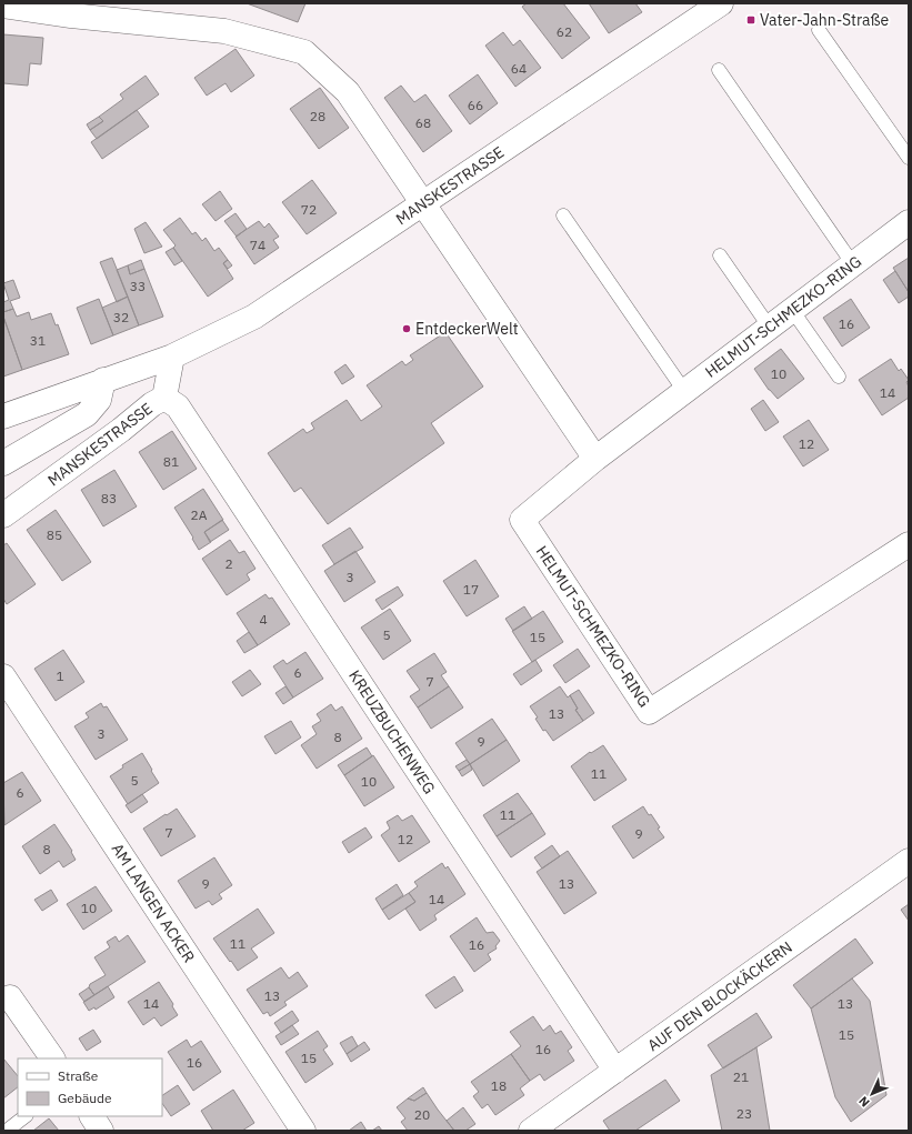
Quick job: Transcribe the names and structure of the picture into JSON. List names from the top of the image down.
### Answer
{
  "streets": {
    "street": [
      "MANSKESTRASSE",
      "HELMUT-SCHMEZKO-RING",
      "KREUZBUCHENWEG",
      "AM LANGEN ACKER",
      "AUF DEN BLOCKÄCKERN"
    ]
  },
  "crossings": [
    ["MANSKESTRASSE", "KREUZBUCHENWEG"],
    ["KREUZBUCHENWEG", "AUF DEN BLOCKÄCKERN"]
  ],
  "places": {
    "transit": ["Vater-Jahn-Straße"],
    "other": ["EntdeckerWelt"]
  },
  "house_numbers": [
    "62",
    "64",
    "66",
    "28",
    "68",
    "72",
    "74",
    "33",
    "32",
    "16",
    "31",
    "10",
    "14",
    "12",
    "81",
    "83",
    "2A",
    "85",
    "2",
    "3",
    "17",
    "4",
    "5",
    "15",
    "6",
    "1",
    "7",
    "13",
    "3",
    "8",
    "9",
    "11",
    "5",
    "10",
    "6",
    "11",
    "7",
    "9",
    "12",
    "8",
    "9",
    "13",
    "14",
    "10",
    "11",
    "16",
    "13",
    "14",
    "13",
    "15",
    "16",
    "15",
    "16",
    "21",
    "18",
    "23",
    "20"
  ],
  "legend": ["Straße", "Gebäude"],
  "north": "bottom left"
}
